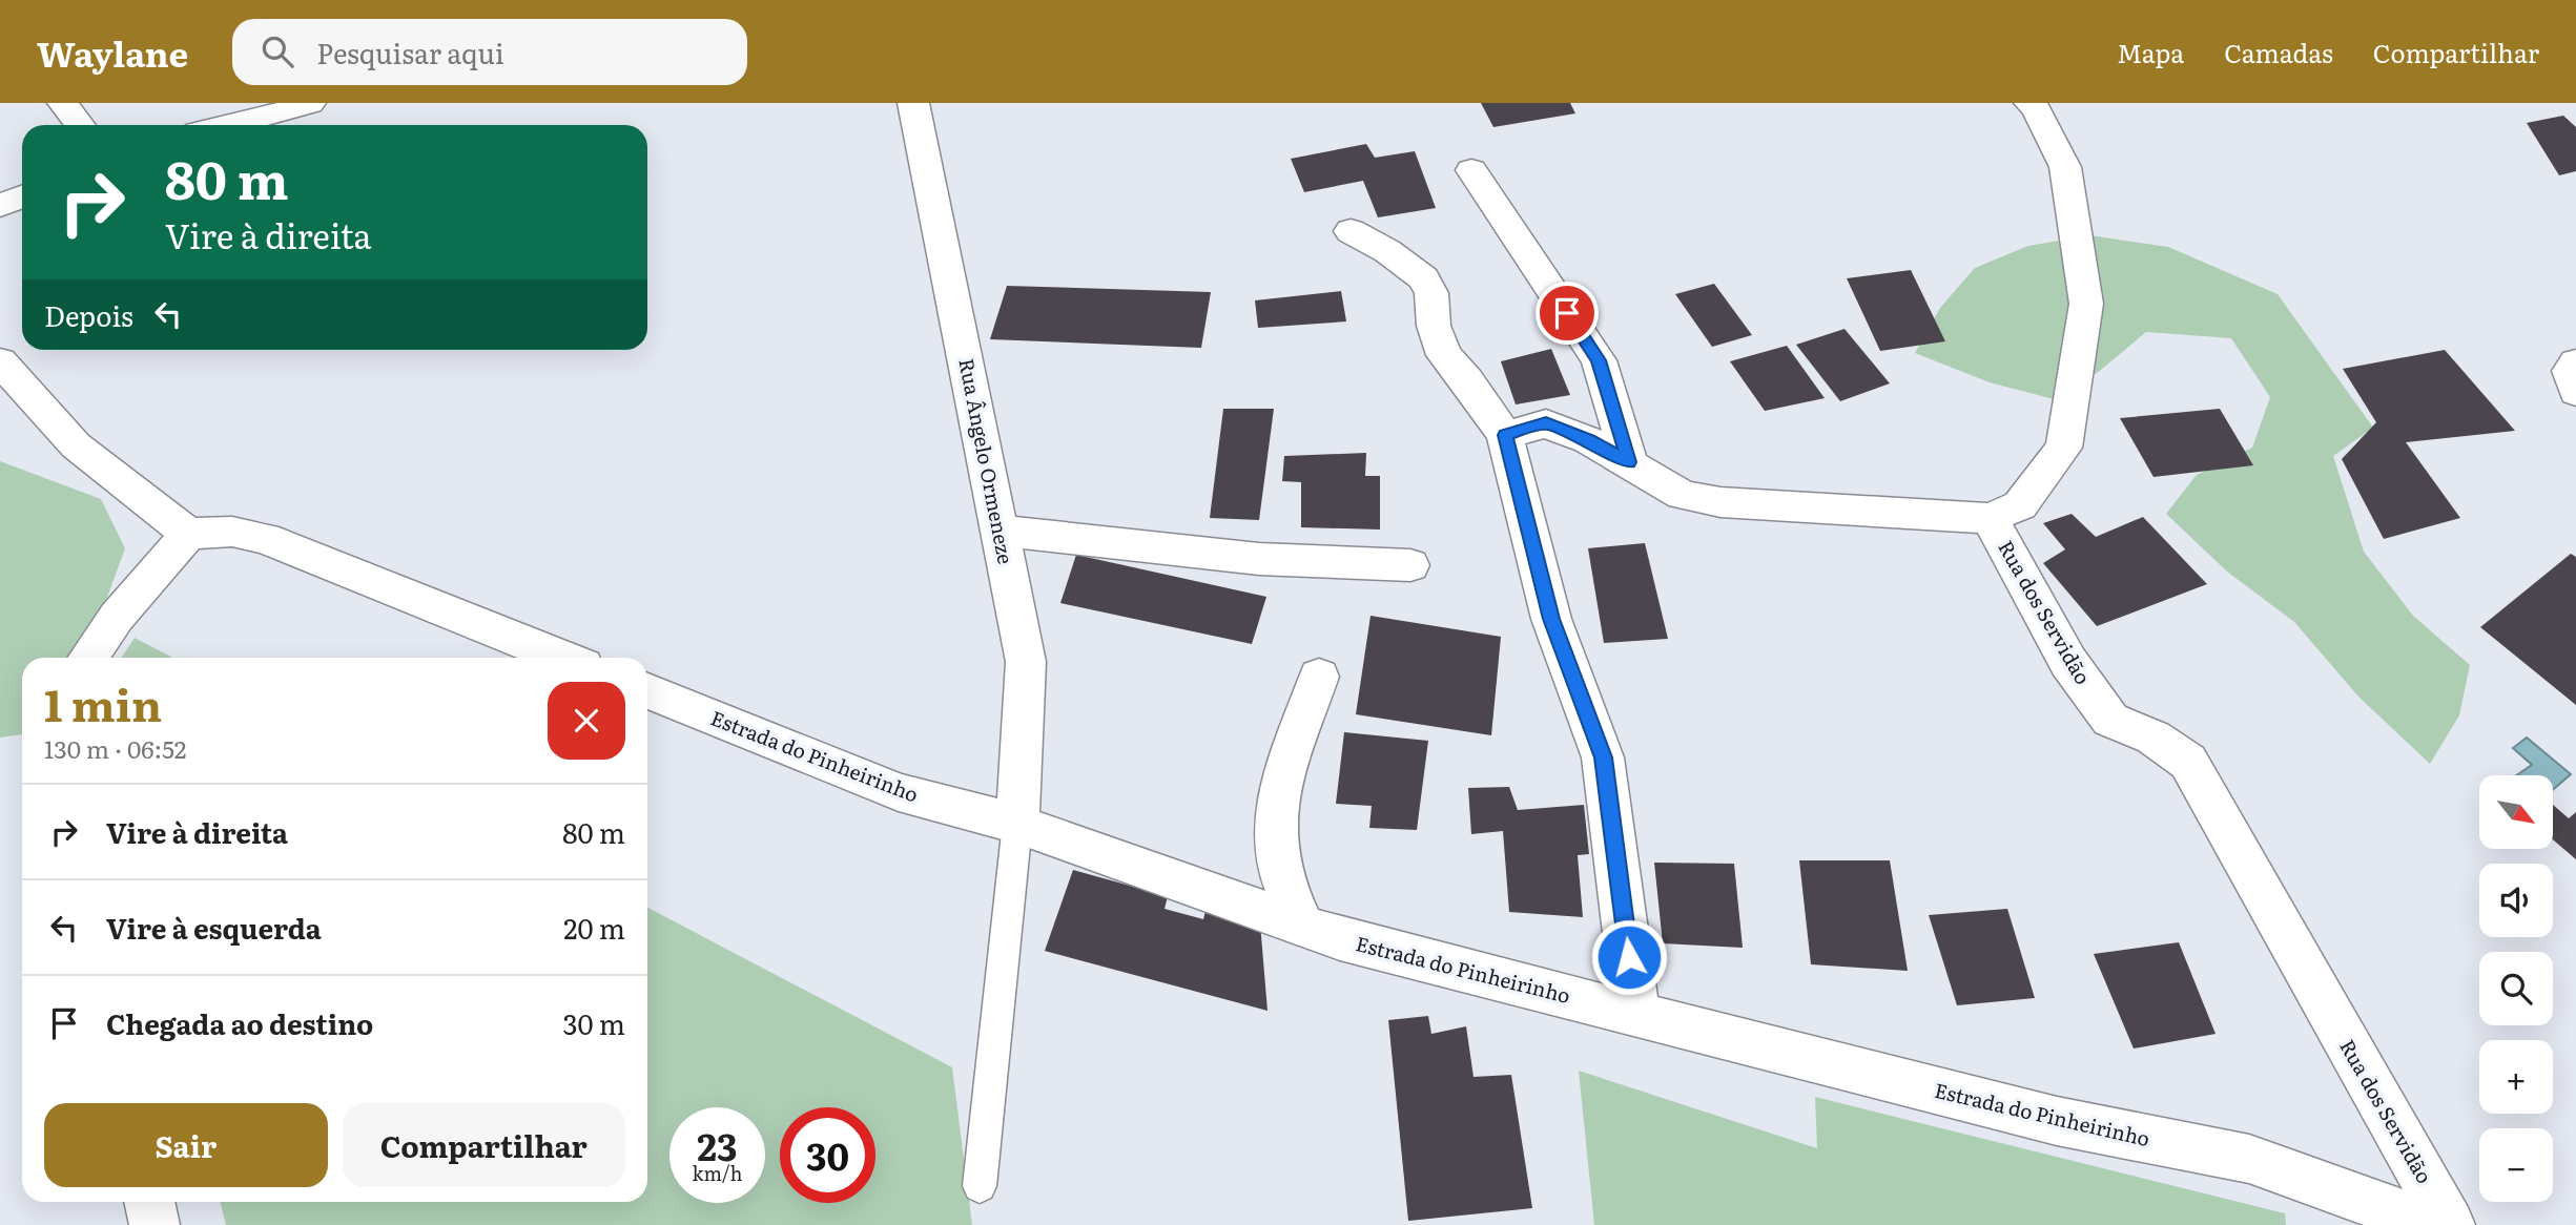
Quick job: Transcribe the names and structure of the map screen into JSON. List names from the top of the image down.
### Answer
{
  "streets": {
    "street": ["Rua Ângelo Ormeneze", "Rua dos Servidão", "Estrada do Pinheirinho"]
  },
  "crossings": [
    ["Rua Ângelo Ormeneze", "Estrada do Pinheirinho"]
  ],
  "north": "bottom right",
  "page": {
    "header": "Waylane",
    "search": "Pesquisar aqui",
    "nav": ["Mapa", "Camadas", "Compartilhar"],
    "turn": ["80 m", "Vire à direita"],
    "then": "Depois",
    "heading": ["1 min", "130 m · 06:52"],
    "map_buttons": ["+", "−"],
    "list": [
      {
        "name": "Vire à direita",
        "value": "80 m"
      },
      {
        "name": "Vire à esquerda",
        "value": "20 m"
      },
      {
        "name": "Chegada ao destino",
        "value": "30 m"
      }
    ],
    "buttons": ["Sair", "Compartilhar"],
    "speed": "23 km/h",
    "limit": "30"
  }
}
